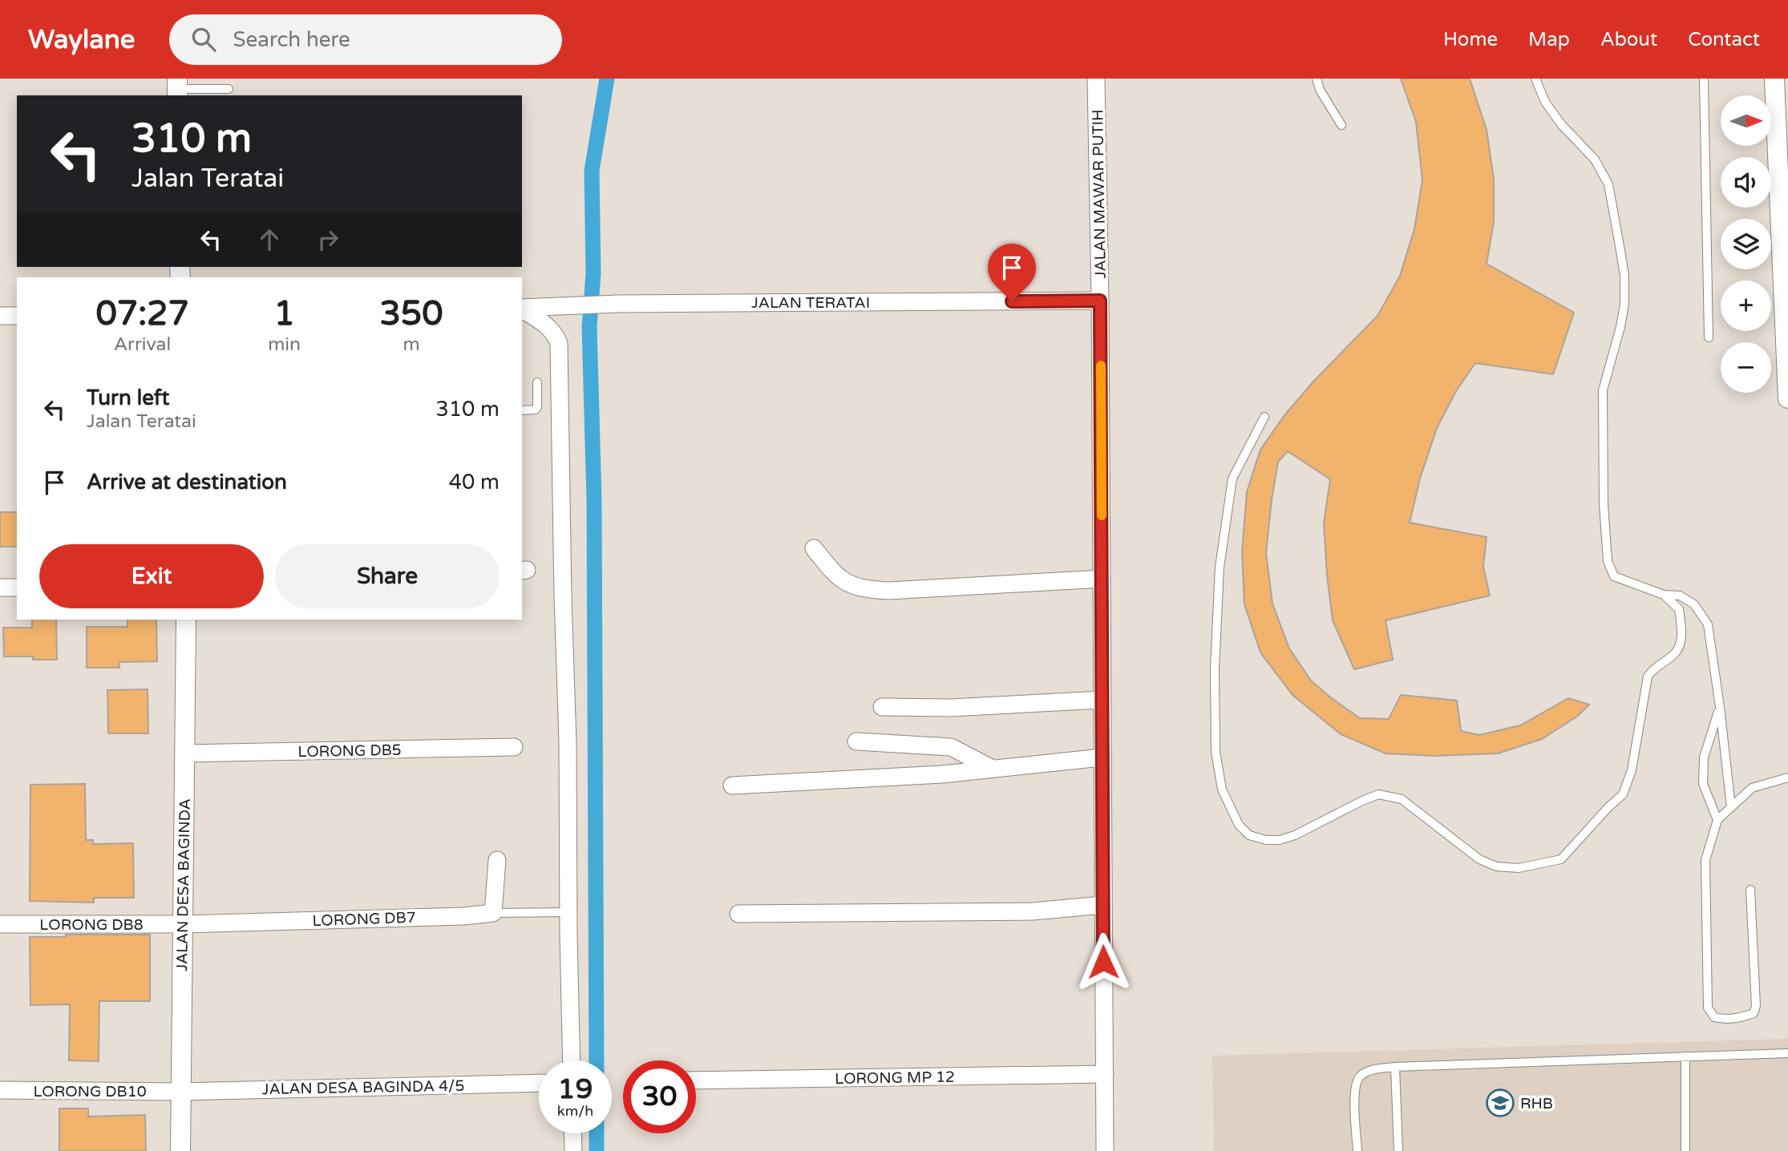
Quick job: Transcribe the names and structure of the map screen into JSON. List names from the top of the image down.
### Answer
{
  "streets": {
    "street": [
      "JALAN MAWAR PUTIH",
      "JALAN TERATAI",
      "LORONG DB5",
      "JALAN DESA BAGINDA",
      "LORONG DB7",
      "LORONG DB8",
      "LORONG MP 12",
      "JALAN DESA BAGINDA 4/5",
      "LORONG DB10"
    ]
  },
  "crossings": [
    ["JALAN MAWAR PUTIH", "JALAN TERATAI"],
    ["JALAN MAWAR PUTIH", "LORONG MP 12"],
    ["LORONG DB5", "JALAN DESA BAGINDA"],
    ["JALAN DESA BAGINDA", "LORONG DB7"],
    ["JALAN DESA BAGINDA", "LORONG DB8"],
    ["JALAN DESA BAGINDA", "JALAN DESA BAGINDA 4/5"],
    ["JALAN DESA BAGINDA", "LORONG DB10"],
    ["LORONG DB7", "LORONG DB8"],
    ["JALAN DESA BAGINDA 4/5", "LORONG DB10"]
  ],
  "places": {
    "school or university": ["RHB"]
  },
  "north": "right",
  "page": {
    "header": "Waylane",
    "search": "Search here",
    "nav": [
      "Home",
      "Map",
      "About",
      "Contact"
    ],
    "map_buttons": ["+", "−"],
    "turn": ["310 m", "Jalan Teratai"],
    "eta": [
      "07:27",
      "Arrival",
      "1",
      "min",
      "350",
      "m"
    ],
    "list": [
      {
        "name": "Turn left",
        "note": "Jalan Teratai",
        "value": "310 m"
      },
      {
        "name": "Arrive at destination",
        "value": "40 m"
      }
    ],
    "buttons": ["Exit", "Share"],
    "speed": "19 km/h",
    "limit": "30"
  }
}
